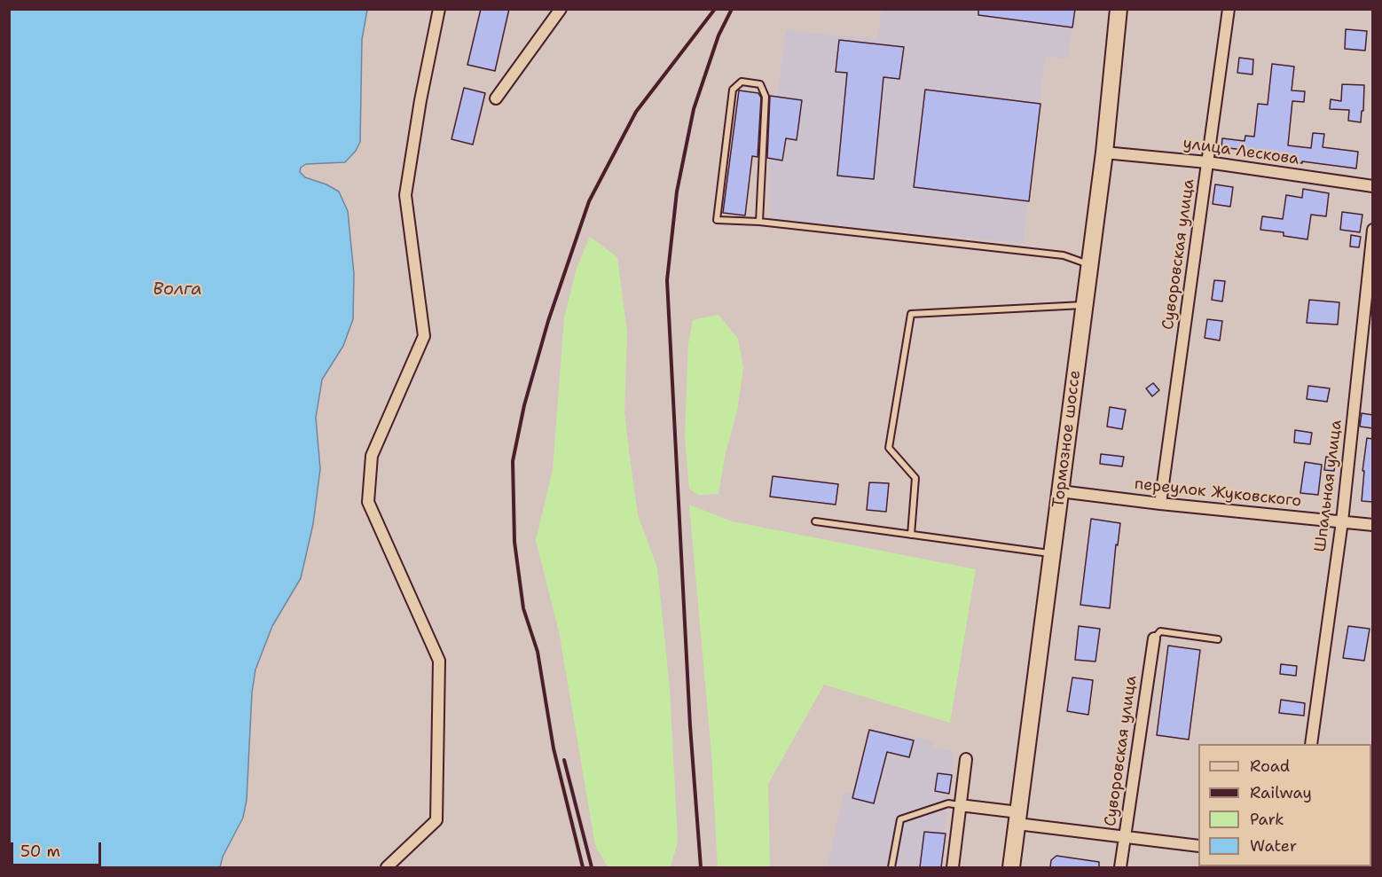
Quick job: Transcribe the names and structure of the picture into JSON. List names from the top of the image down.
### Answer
{
  "streets": {
    "street": [
      "улица Лескова",
      "Суворовская улица",
      "Тормозное шоссе",
      "Шпальная улица",
      "переулок Жуковского"
    ]
  },
  "crossings": [
    ["улица Лескова", "Суворовская улица"],
    ["улица Лескова", "Тормозное шоссе"],
    ["Суворовская улица", "переулок Жуковского"],
    ["Тормозное шоссе", "переулок Жуковского"],
    ["Шпальная улица", "переулок Жуковского"]
  ],
  "water": ["Волга"],
  "legend": [
    "Road",
    "Railway",
    "Park",
    "Water"
  ],
  "scale_bar": "50 m"
}
